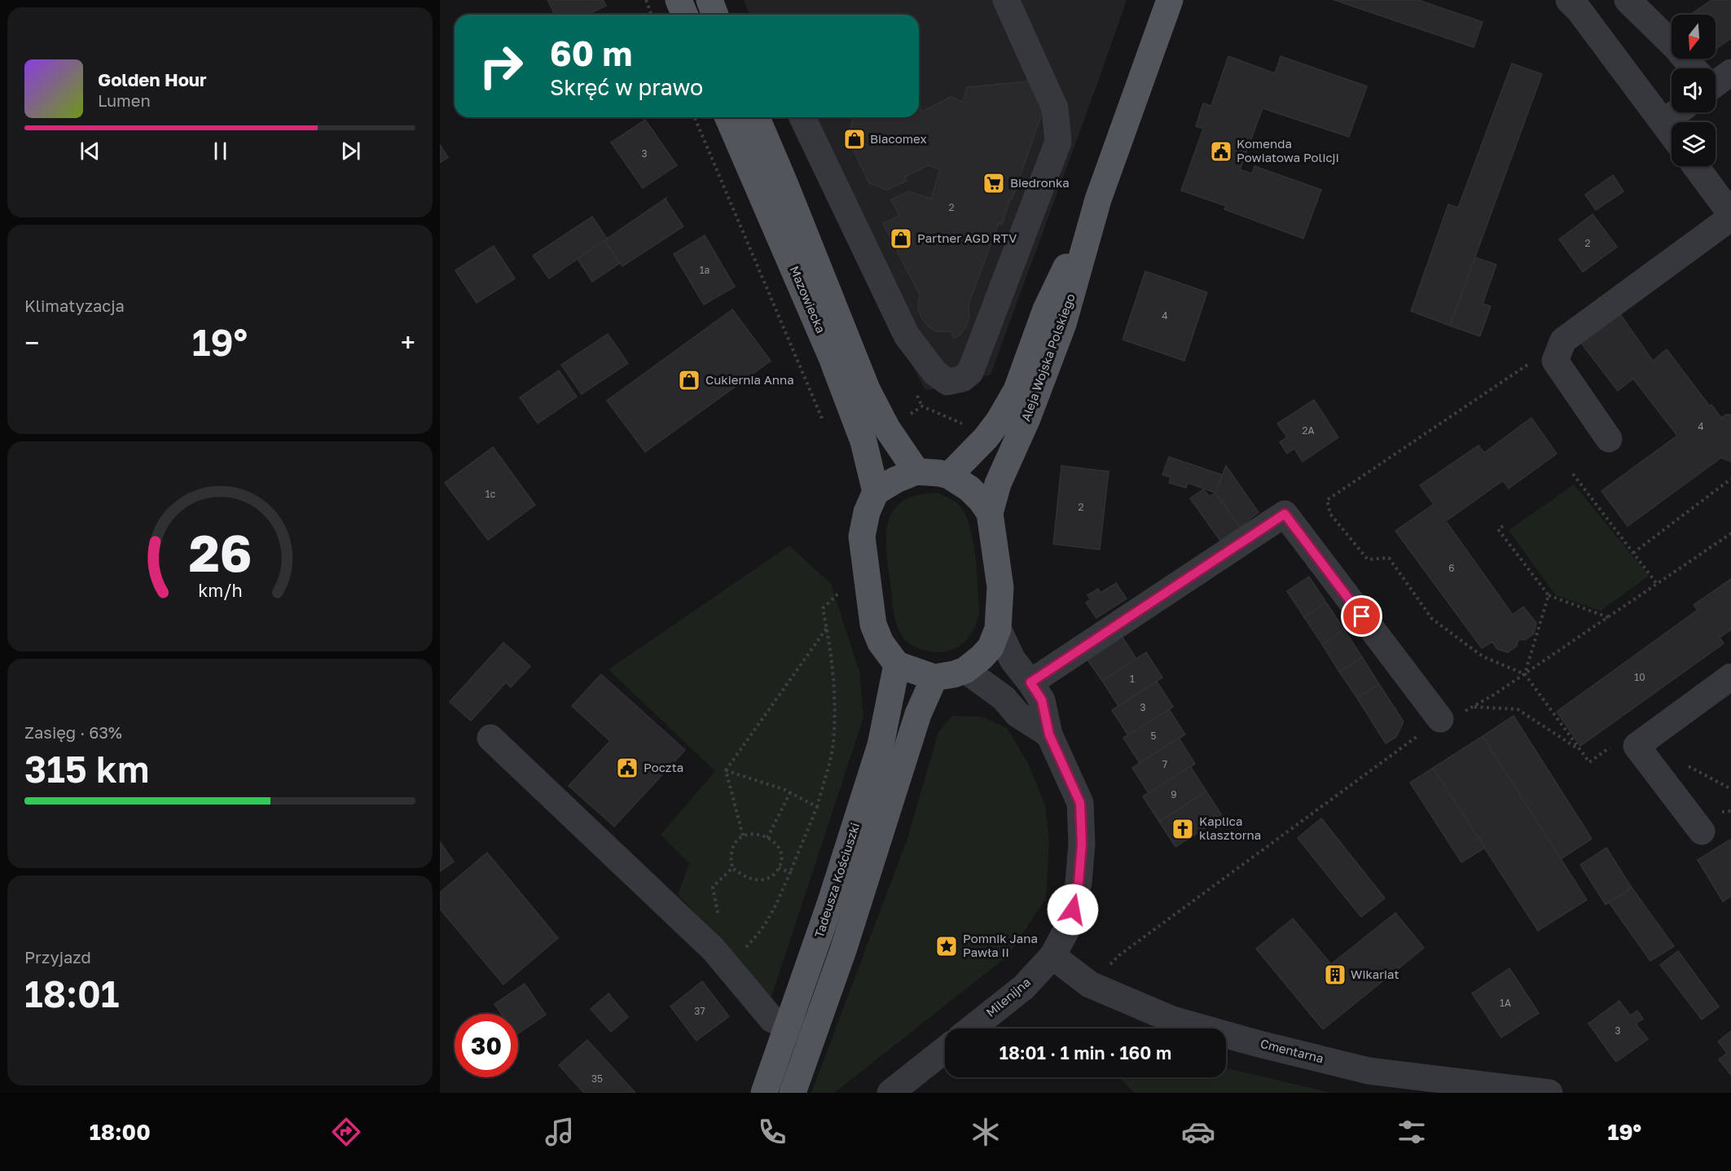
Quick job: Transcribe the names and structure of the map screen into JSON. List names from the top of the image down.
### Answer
{
  "streets": {
    "main road": ["Mazowiecka", "Aleja Wojska Polskiego", "Tadeusza Kościuszki"],
    "street": ["Milenijna", "Cmentarna"]
  },
  "crossings": [
    ["Milenijna", "Cmentarna"]
  ],
  "places": {
    "shop": ["Biacomex", "Partner AGD RTV", "Cukiernia Anna"],
    "public building": ["Komenda Powiatowa Policji", "Poczta"],
    "supermarket": ["Biedronka"],
    "church": ["Kaplica klasztorna"],
    "place": ["Pomnik Jana Pawła II"],
    "building": ["Wikariat"]
  },
  "house_numbers": [
    "3",
    "2",
    "2",
    "1a",
    "4",
    "4",
    "2A",
    "1c",
    "2",
    "6",
    "10",
    "1",
    "3",
    "5",
    "7",
    "9",
    "1A",
    "37",
    "3",
    "35"
  ],
  "north": "bottom",
  "page": {
    "turn": ["60 m", "Skręć w prawo"],
    "song": ["Golden Hour", "Lumen"],
    "tile": [
      "Klimatyzacja",
      ["Zasięg · 63%", "315 km"],
      ["Przyjazd", "18:01"]
    ],
    "heat": ["−", "19°", "+"],
    "limit": "30",
    "trip": "18:01 · 1 min · 160 m",
    "tabs": ["18:00", "19°"],
    "gauge": ["26", "km/h"]
  }
}
